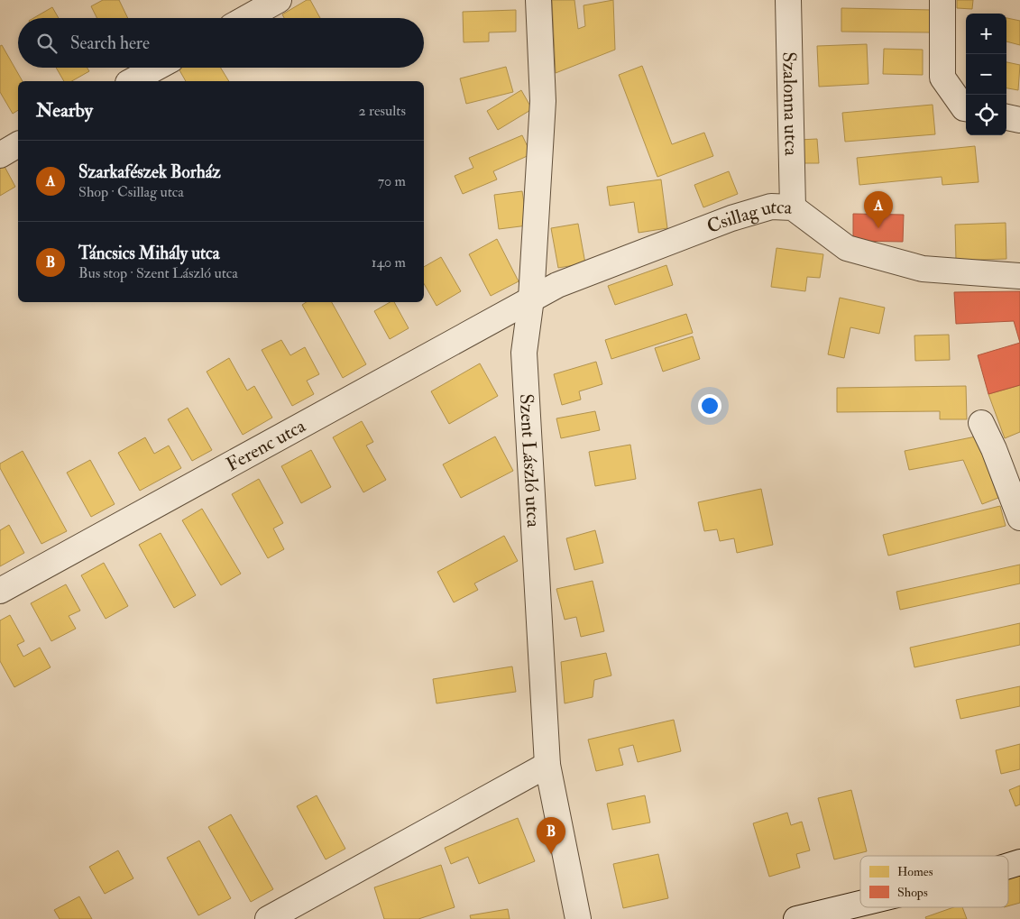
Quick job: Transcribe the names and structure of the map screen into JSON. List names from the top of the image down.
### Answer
{
  "streets": {
    "street": [
      "Szalonna utca",
      "Csillag utca",
      "Ferenc utca",
      "Szent László utca"
    ]
  },
  "crossings": [
    ["Szalonna utca", "Csillag utca"],
    ["Csillag utca", "Ferenc utca"],
    ["Csillag utca", "Szent László utca"],
    ["Ferenc utca", "Szent László utca"]
  ],
  "legend": ["Homes", "Shops"],
  "page": {
    "map_buttons": ["+", "−"],
    "search": "Search here",
    "heading": ["Nearby", "2 results"],
    "list": [
      {
        "mark": "A",
        "name": "Szarkafészek Borház",
        "note": "Shop · Csillag utca",
        "value": "70 m"
      },
      {
        "mark": "B",
        "name": "Táncsics Mihály utca",
        "note": "Bus stop · Szent László utca",
        "value": "140 m"
      }
    ],
    "pins": ["A", "B"]
  }
}
